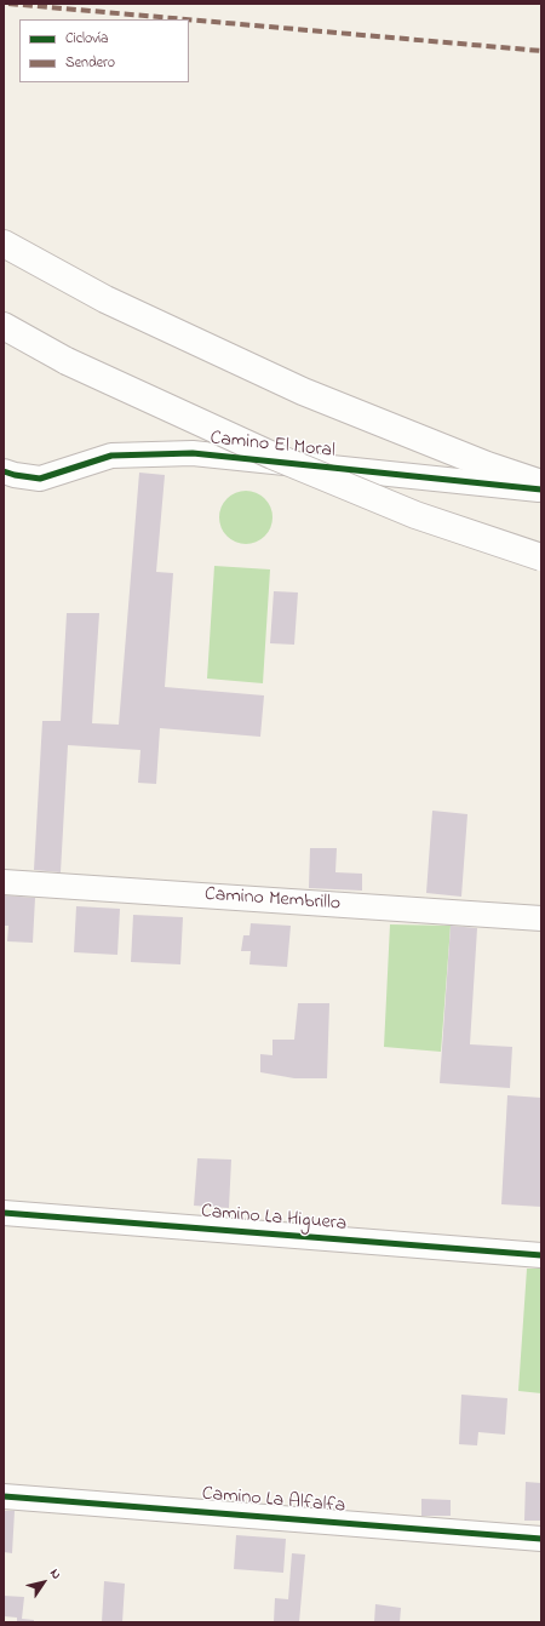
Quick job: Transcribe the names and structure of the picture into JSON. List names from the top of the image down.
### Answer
{
  "streets": {
    "street": [
      "Camino El Moral",
      "Camino Membrillo",
      "Camino La Higuera",
      "Camino La Alfalfa"
    ]
  },
  "legend": ["Ciclovía", "Sendero"],
  "north": "top right"
}
